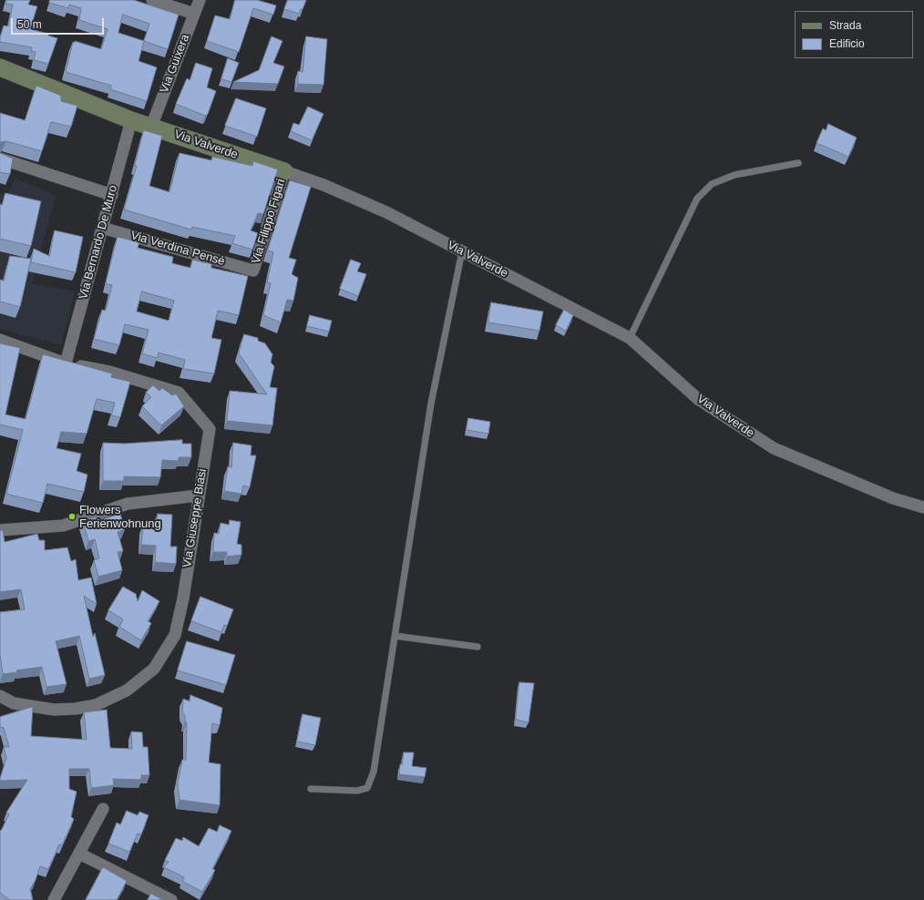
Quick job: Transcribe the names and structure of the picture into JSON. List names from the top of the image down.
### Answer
{
  "streets": {
    "street": [
      "Via Guixera",
      "Via Valverde",
      "Via Filippo Figari",
      "Via Bernardo De Muro",
      "Via Verdina Pensè",
      "Via Giuseppe Biasi"
    ]
  },
  "crossings": [
    ["Via Guixera", "Via Valverde"],
    ["Via Valverde", "Via Filippo Figari"],
    ["Via Valverde", "Via Bernardo De Muro"],
    ["Via Filippo Figari", "Via Verdina Pensè"],
    ["Via Bernardo De Muro", "Via Verdina Pensè"],
    ["Via Bernardo De Muro", "Via Giuseppe Biasi"]
  ],
  "places": ["Flowers Ferienwohnung"],
  "legend": ["Strada", "Edificio"],
  "scale_bar": "50 m"
}
